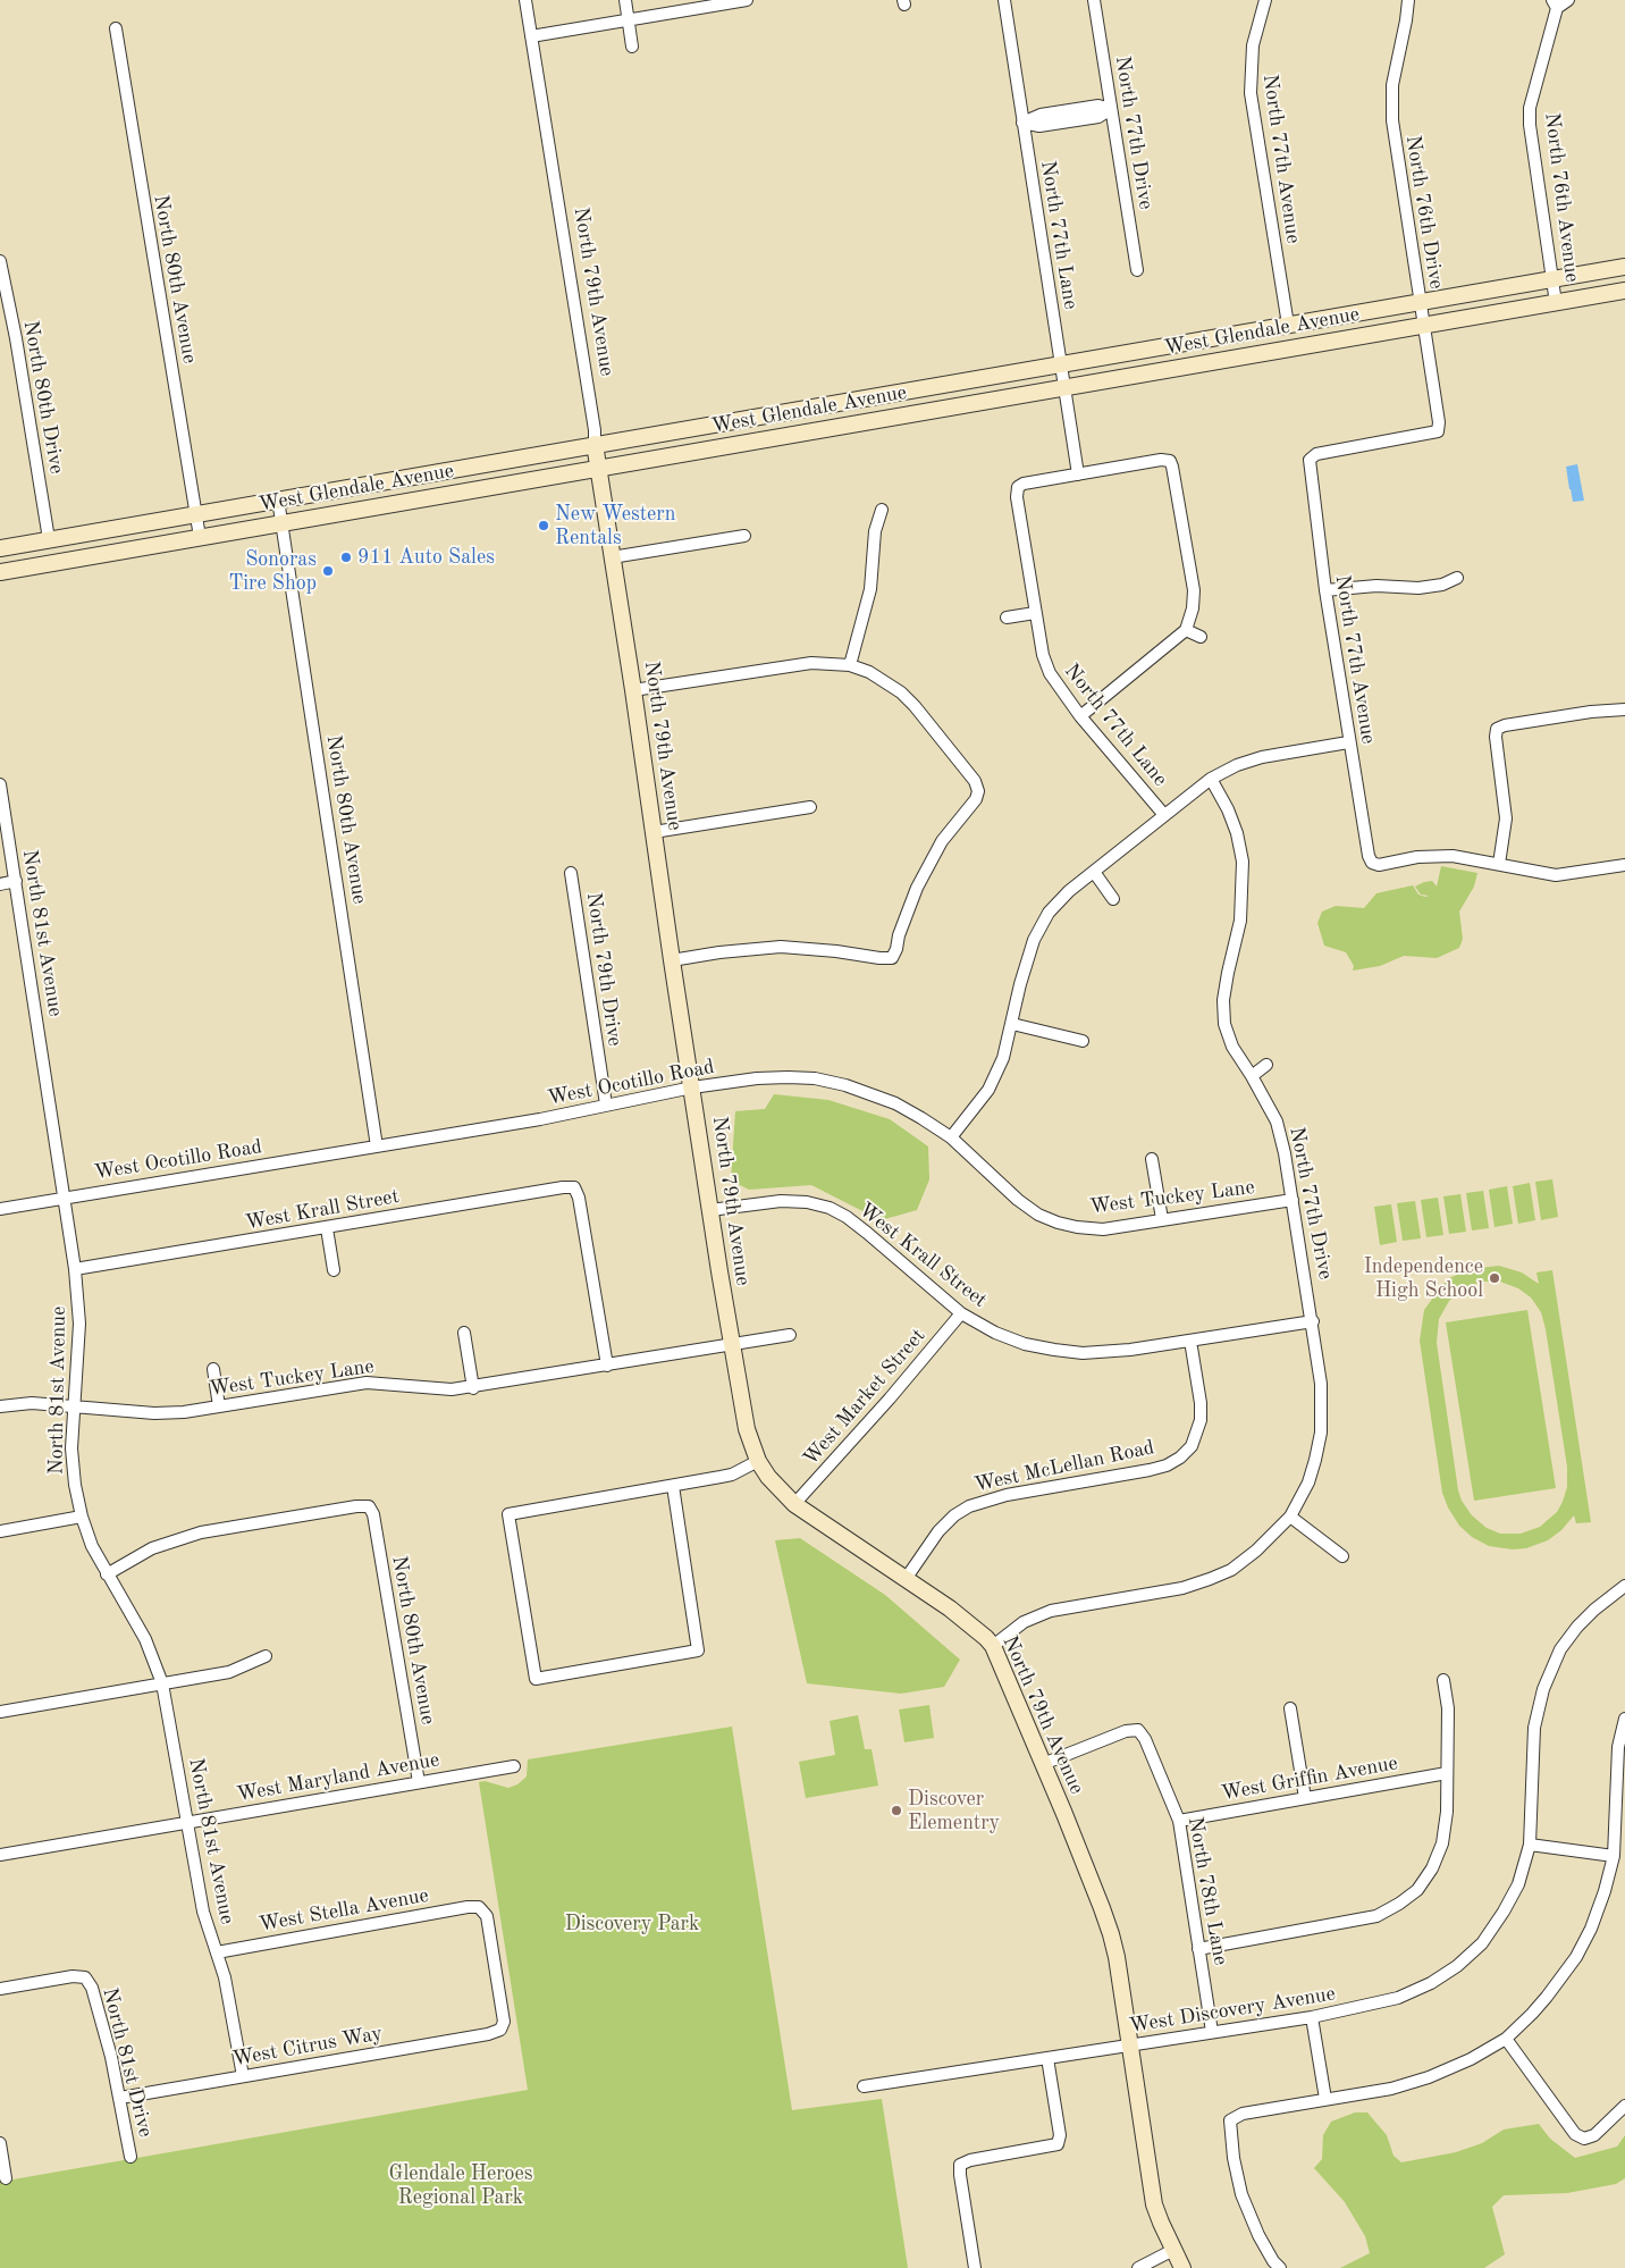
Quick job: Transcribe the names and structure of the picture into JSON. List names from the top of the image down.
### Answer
{
  "streets": {
    "main road": ["North 79th Avenue", "West Glendale Avenue"],
    "street": [
      "North 77th Drive",
      "North 77th Avenue",
      "North 76th Avenue",
      "North 76th Drive",
      "North 77th Lane",
      "North 80th Avenue",
      "North 80th Drive",
      "North 81st Avenue",
      "North 79th Drive",
      "West Ocotillo Road",
      "West Tuckey Lane",
      "West Krall Street",
      "West Market Street",
      "West McLellan Road",
      "West Maryland Avenue",
      "West Griffin Avenue",
      "North 78th Lane",
      "West Stella Avenue",
      "West Discovery Avenue",
      "West Citrus Way",
      "North 81st Drive"
    ]
  },
  "crossings": [
    ["North 77th Drive", "North 79th Avenue"],
    ["North 77th Drive", "West Tuckey Lane"],
    ["North 77th Drive", "West Krall Street"],
    ["North 77th Avenue", "North 76th Drive"],
    ["North 77th Avenue", "West Glendale Avenue"],
    ["North 76th Avenue", "West Glendale Avenue"],
    ["North 76th Drive", "West Glendale Avenue"],
    ["North 77th Lane", "West Glendale Avenue"],
    ["North 80th Avenue", "West Glendale Avenue"],
    ["North 80th Avenue", "North 81st Avenue"],
    ["North 80th Avenue", "West Ocotillo Road"],
    ["North 80th Avenue", "West Maryland Avenue"],
    ["North 79th Avenue", "West Glendale Avenue"],
    ["North 79th Avenue", "West Ocotillo Road"],
    ["North 79th Avenue", "West Tuckey Lane"],
    ["North 79th Avenue", "West Krall Street"],
    ["North 79th Avenue", "West Market Street"],
    ["North 79th Avenue", "West McLellan Road"],
    ["North 79th Avenue", "North 78th Lane"],
    ["North 79th Avenue", "West Discovery Avenue"],
    ["West Glendale Avenue", "North 80th Drive"],
    ["North 81st Avenue", "West Ocotillo Road"],
    ["North 81st Avenue", "West Tuckey Lane"],
    ["North 81st Avenue", "West Krall Street"],
    ["North 81st Avenue", "West Maryland Avenue"],
    ["North 81st Avenue", "West Stella Avenue"],
    ["North 81st Avenue", "West Citrus Way"],
    ["North 79th Drive", "West Ocotillo Road"],
    ["West Ocotillo Road", "West Tuckey Lane"],
    ["West Tuckey Lane", "West Krall Street"],
    ["West Krall Street", "West Market Street"],
    ["West Krall Street", "West McLellan Road"],
    ["West Griffin Avenue", "North 78th Lane"],
    ["North 78th Lane", "West Discovery Avenue"],
    ["West Stella Avenue", "West Citrus Way"],
    ["West Citrus Way", "North 81st Drive"]
  ],
  "parks": ["Discovery Park", "Glendale Heroes Regional Park"],
  "places": [
    "New Western Rentals",
    "911 Auto Sales",
    "Sonoras Tire Shop",
    "Independence High School",
    "Discover Elementry"
  ]
}
